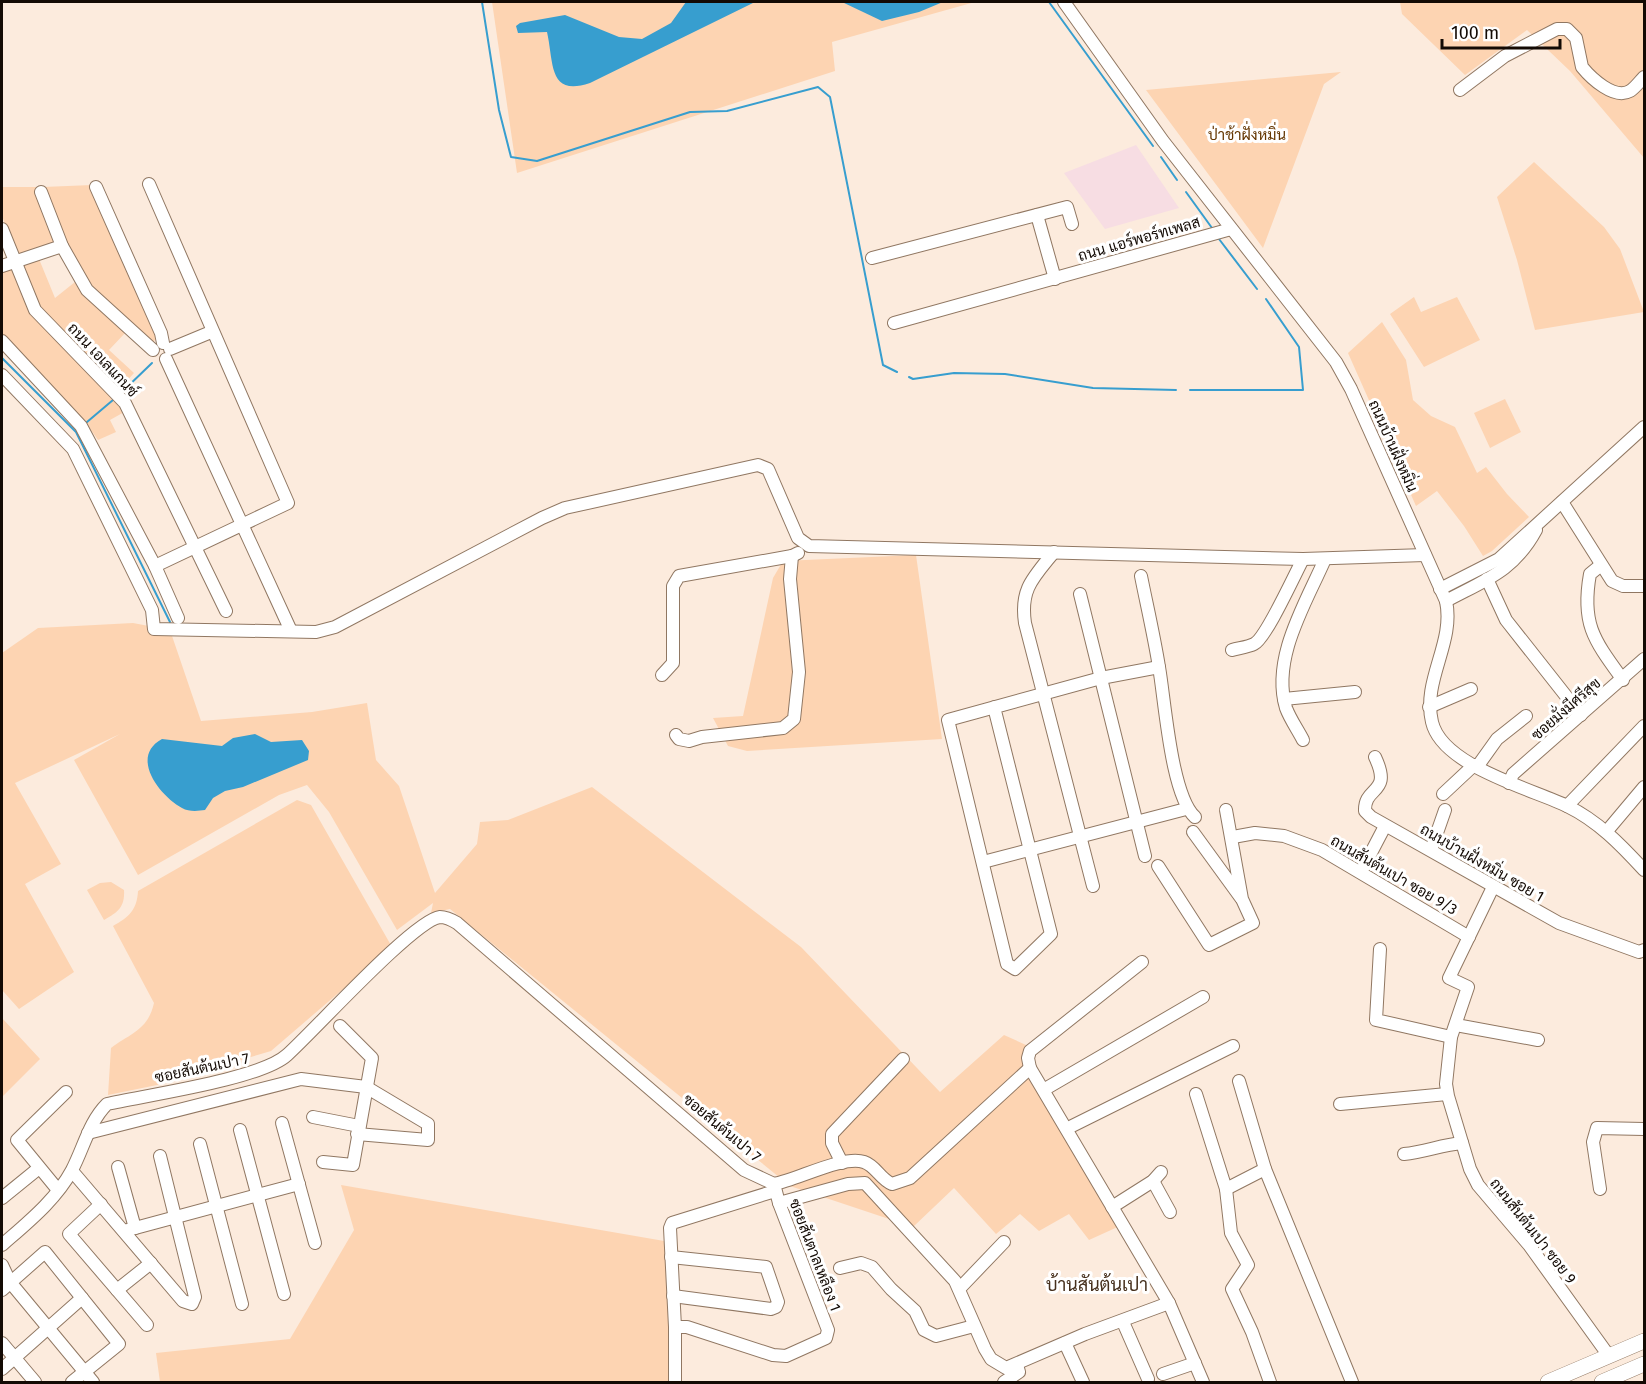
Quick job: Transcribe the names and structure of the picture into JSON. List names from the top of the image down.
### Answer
{
  "streets": {
    "street": [
      "ถนน แอร์พอร์ทเพลส",
      "ถนน เอเลแกนซ์",
      "ถนนบ้านฝั่งหมิ่น",
      "ซอยมั่งมีศรีสุข",
      "ถนนบ้านฝั่งหมิ่น ซอย 1",
      "ถนนสันต้นเปา ซอย 9/3",
      "ซอยสันต้นเปา 7",
      "ถนนสันต้นเปา ซอย 9",
      "ซอยสันตาลเหลือง 1"
    ]
  },
  "crossings": [
    ["ถนน แอร์พอร์ทเพลส", "ถนนบ้านฝั่งหมิ่น"],
    ["ถนนบ้านฝั่งหมิ่น", "ซอยมั่งมีศรีสุข"],
    ["ถนนบ้านฝั่งหมิ่น ซอย 1", "ถนนสันต้นเปา ซอย 9"],
    ["ถนนสันต้นเปา ซอย 9/3", "ถนนสันต้นเปา ซอย 9"],
    ["ซอยสันต้นเปา 7", "ซอยสันตาลเหลือง 1"]
  ],
  "districts": ["บ้านสันต้นเปา"],
  "parks": ["ป่าช้าฝั่งหมิ่น"],
  "scale_bar": "100 m"
}
